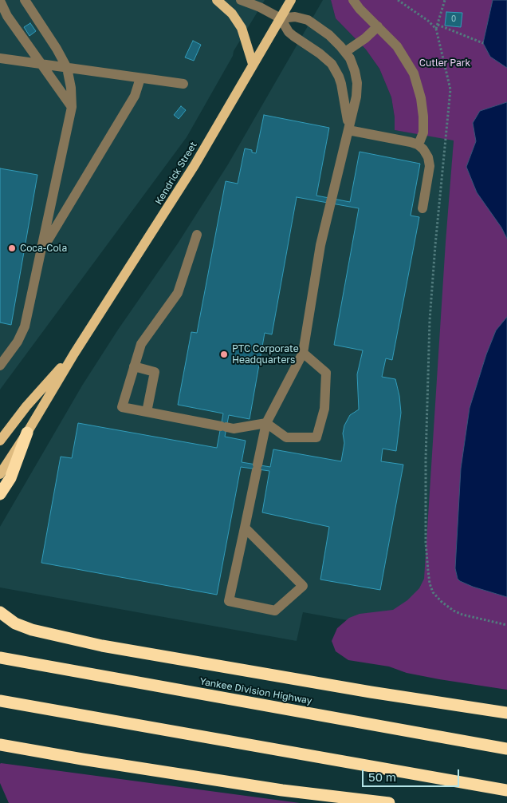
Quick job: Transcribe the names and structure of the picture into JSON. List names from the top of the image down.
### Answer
{
  "streets": {
    "highway": ["Yankee Division Highway"],
    "main road": ["Kendrick Street"]
  },
  "parks": ["Cutler Park"],
  "places": ["Coca-Cola", "PTC Corporate Headquarters"],
  "house_numbers": ["0"],
  "scale_bar": "50 m"
}
